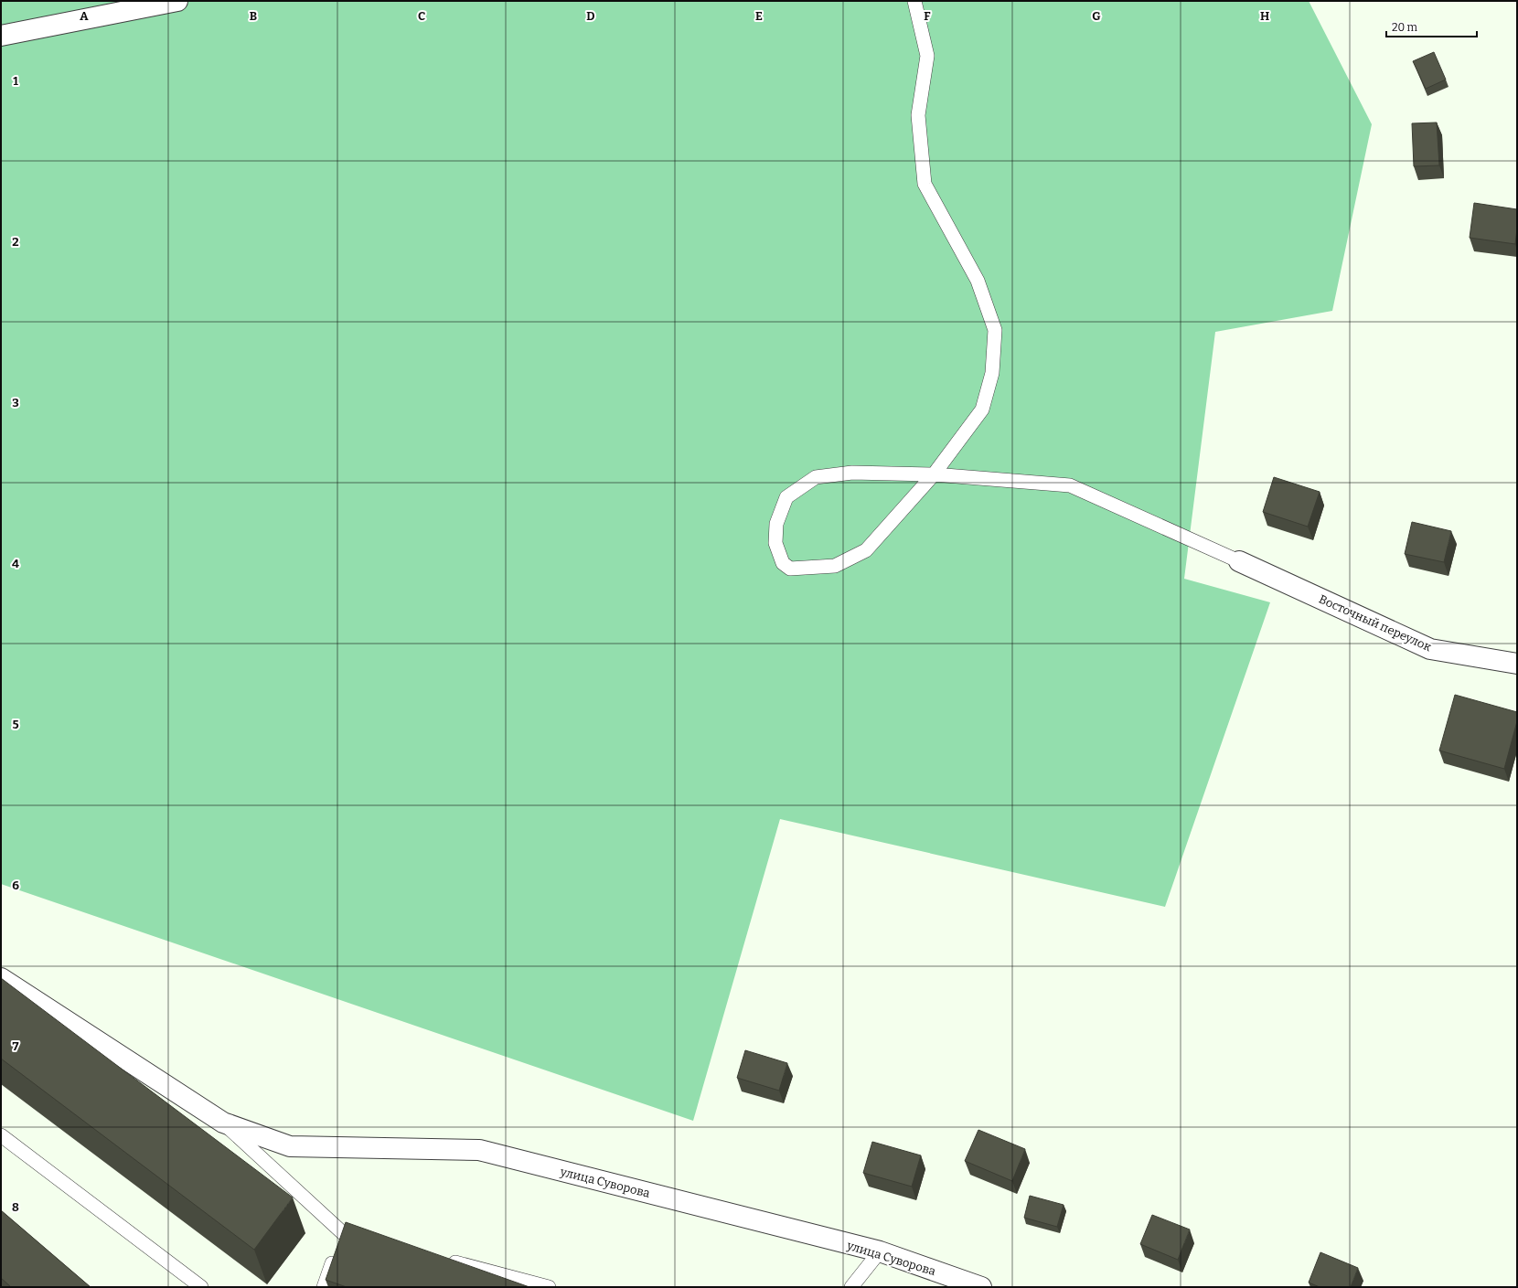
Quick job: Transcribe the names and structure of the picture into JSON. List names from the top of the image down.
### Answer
{
  "streets": {
    "street": ["Восточный переулок", "улица Суворова"]
  },
  "scale_bar": "20 m",
  "grid": {
    "columns": [
      "A",
      "B",
      "C",
      "D",
      "E",
      "F",
      "G",
      "H"
    ],
    "rows": [
      "1",
      "2",
      "3",
      "4",
      "5",
      "6",
      "7",
      "8"
    ]
  }
}
